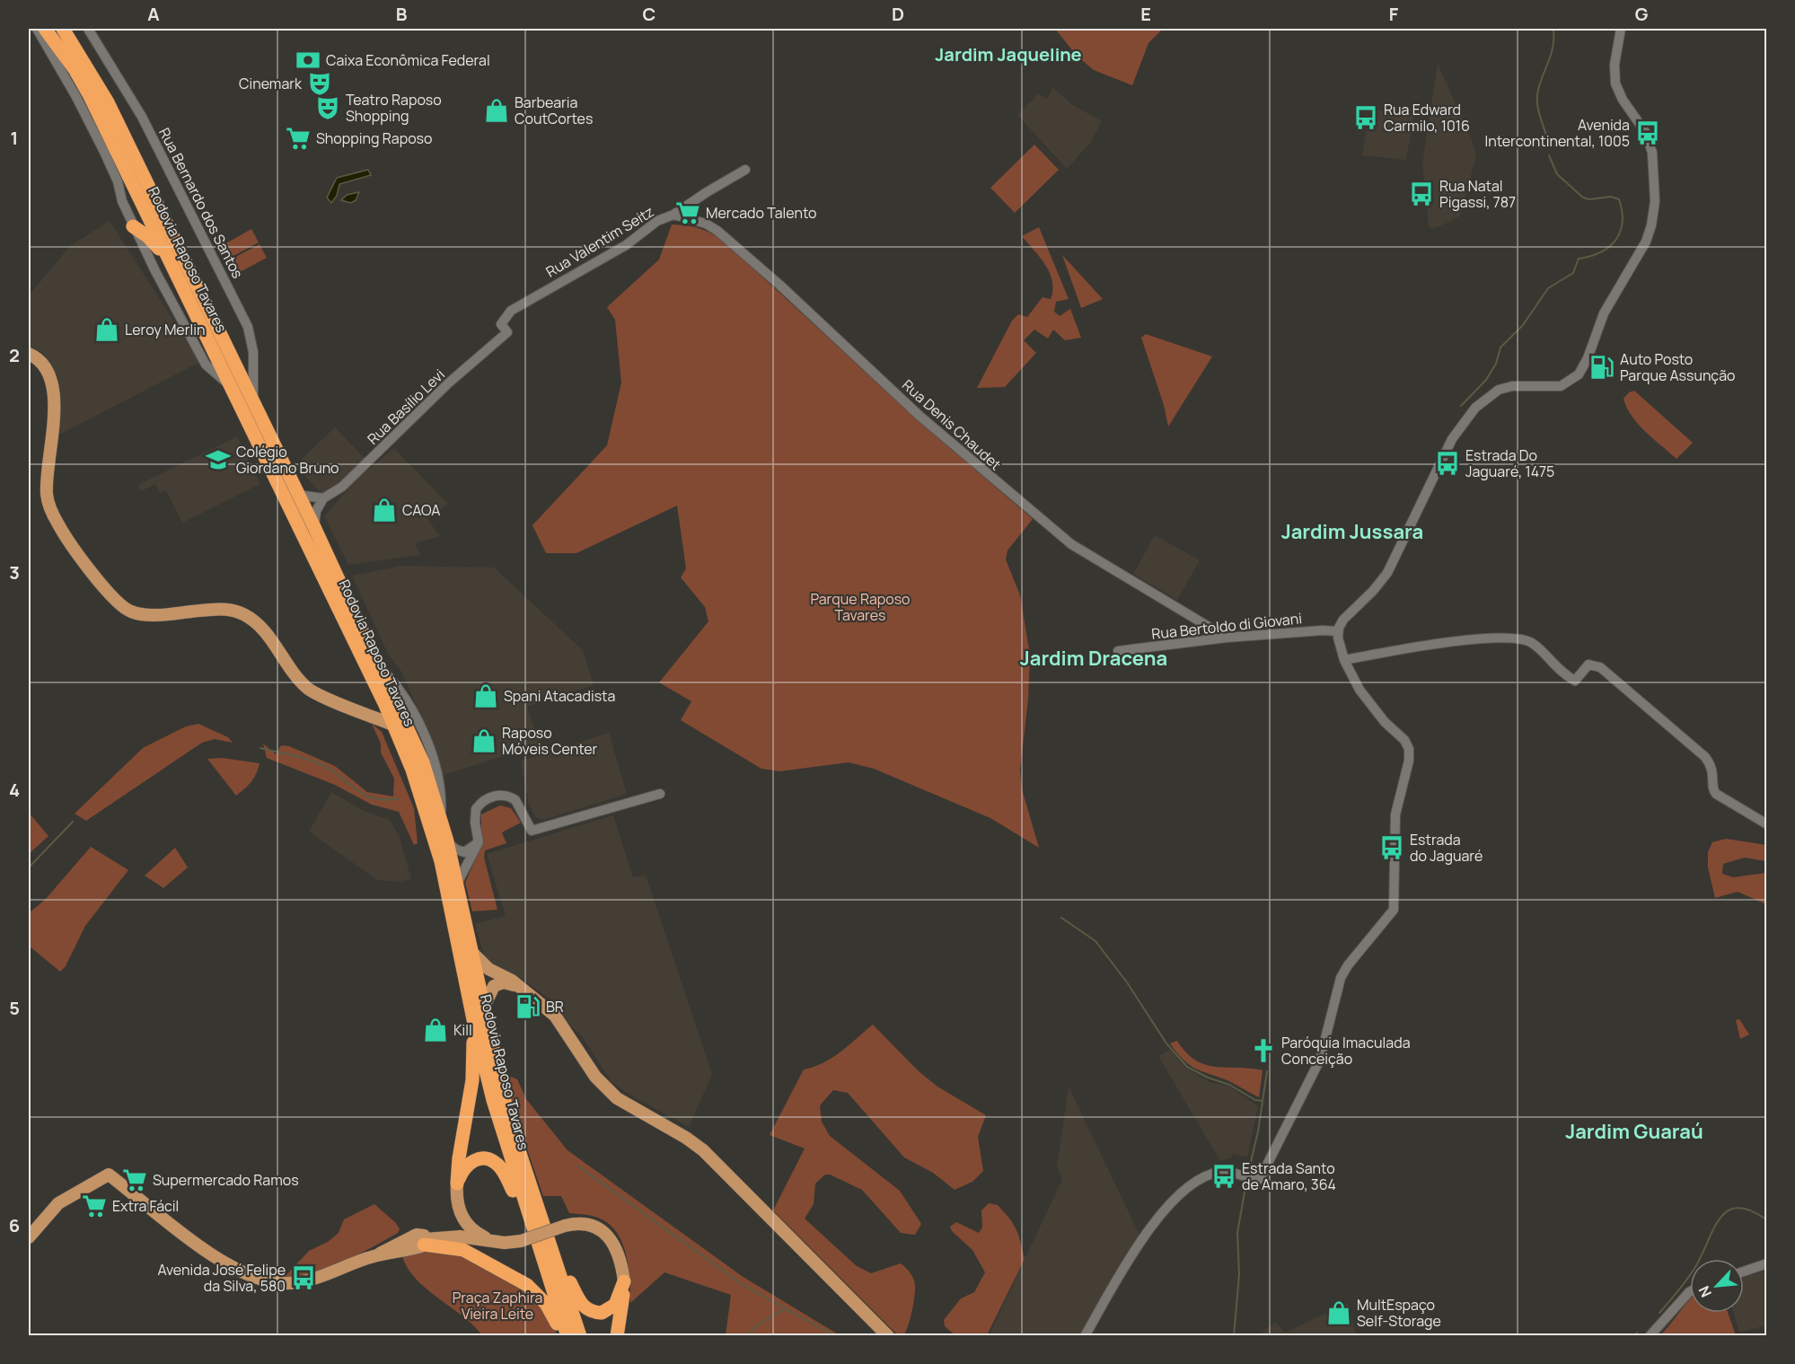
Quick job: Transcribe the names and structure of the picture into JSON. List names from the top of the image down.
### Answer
{
  "streets": {
    "highway": ["Rodovia Raposo Tavares"],
    "street": [
      "Rua Bernardo dos Santos",
      "Rua Valentim Seitz",
      "Rua Basílio Levi",
      "Rua Denis Chaudet",
      "Rua Bertoldo di Giovani"
    ]
  },
  "crossings": [
    ["Rua Bernardo dos Santos", "Rodovia Raposo Tavares"],
    ["Rua Valentim Seitz", "Rua Basílio Levi"],
    ["Rua Valentim Seitz", "Rua Denis Chaudet"],
    ["Rua Denis Chaudet", "Rua Bertoldo di Giovani"]
  ],
  "districts": [
    "Jardim Jaqueline",
    "Jardim Jussara",
    "Jardim Dracena",
    "Jardim Guaraú"
  ],
  "parks": ["Parque Raposo Tavares", "Praça Zaphira Vieira Leite"],
  "places": {
    "bank": ["Caixa Econômica Federal"],
    "theatre": ["Cinemark", "Teatro Raposo Shopping"],
    "shop": [
      "Barbearia CoutCortes",
      "Leroy Merlin",
      "CAOA",
      "Spani Atacadista",
      "Raposo Móveis Center",
      "Kill",
      "MultEspaço Self-Storage"
    ],
    "bus stop": [
      "Rua Edward Carmilo, 1016",
      "Avenida Intercontinental, 1005",
      "Rua Natal Pigassi, 787",
      "Estrada Do Jaguaré, 1475",
      "Estrada do Jaguaré",
      "Estrada Santo de Amaro, 364",
      "Avenida José Felipe da Silva, 580"
    ],
    "supermarket": [
      "Shopping Raposo",
      "Mercado Talento",
      "Supermercado Ramos",
      "Extra Fácil"
    ],
    "fuel station": ["Auto Posto Parque Assunção", "BR"],
    "school or university": ["Colégio Giordano Bruno"],
    "church": ["Paróquia Imaculada Conceição"]
  },
  "north": "bottom left",
  "grid": {
    "columns": [
      "A",
      "B",
      "C",
      "D",
      "E",
      "F",
      "G"
    ],
    "rows": [
      "1",
      "2",
      "3",
      "4",
      "5",
      "6"
    ]
  }
}
